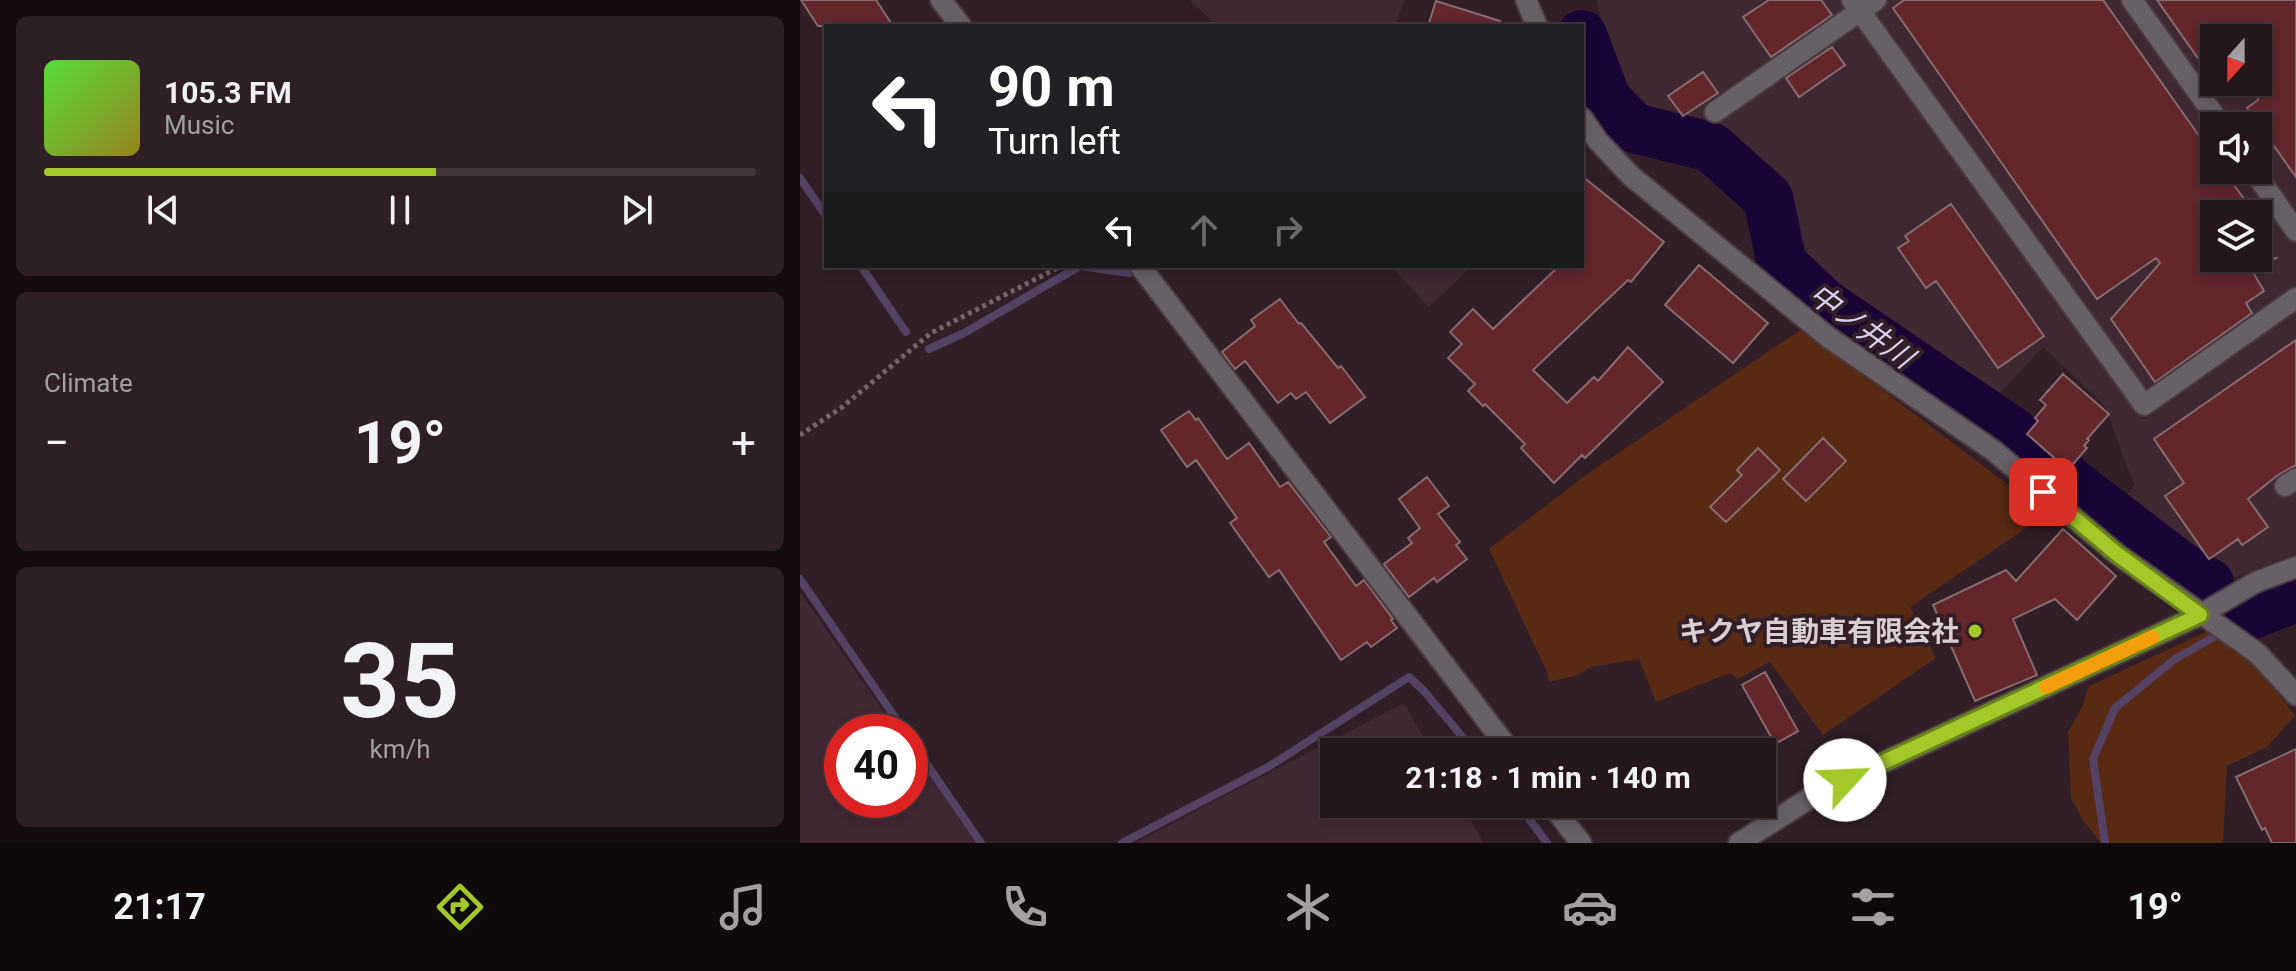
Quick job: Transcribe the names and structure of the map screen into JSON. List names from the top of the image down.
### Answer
{
  "water": ["中ノ井川"],
  "places": ["キクヤ自動車有限会社"],
  "north": "bottom",
  "page": {
    "turn": ["90 m", "Turn left"],
    "song": ["105.3 FM", "Music"],
    "tile": [
      "Climate",
      ["35", "km/h"]
    ],
    "heat": ["−", "19°", "+"],
    "limit": "40",
    "trip": "21:18 · 1 min · 140 m",
    "tabs": ["21:17", "19°"]
  }
}
